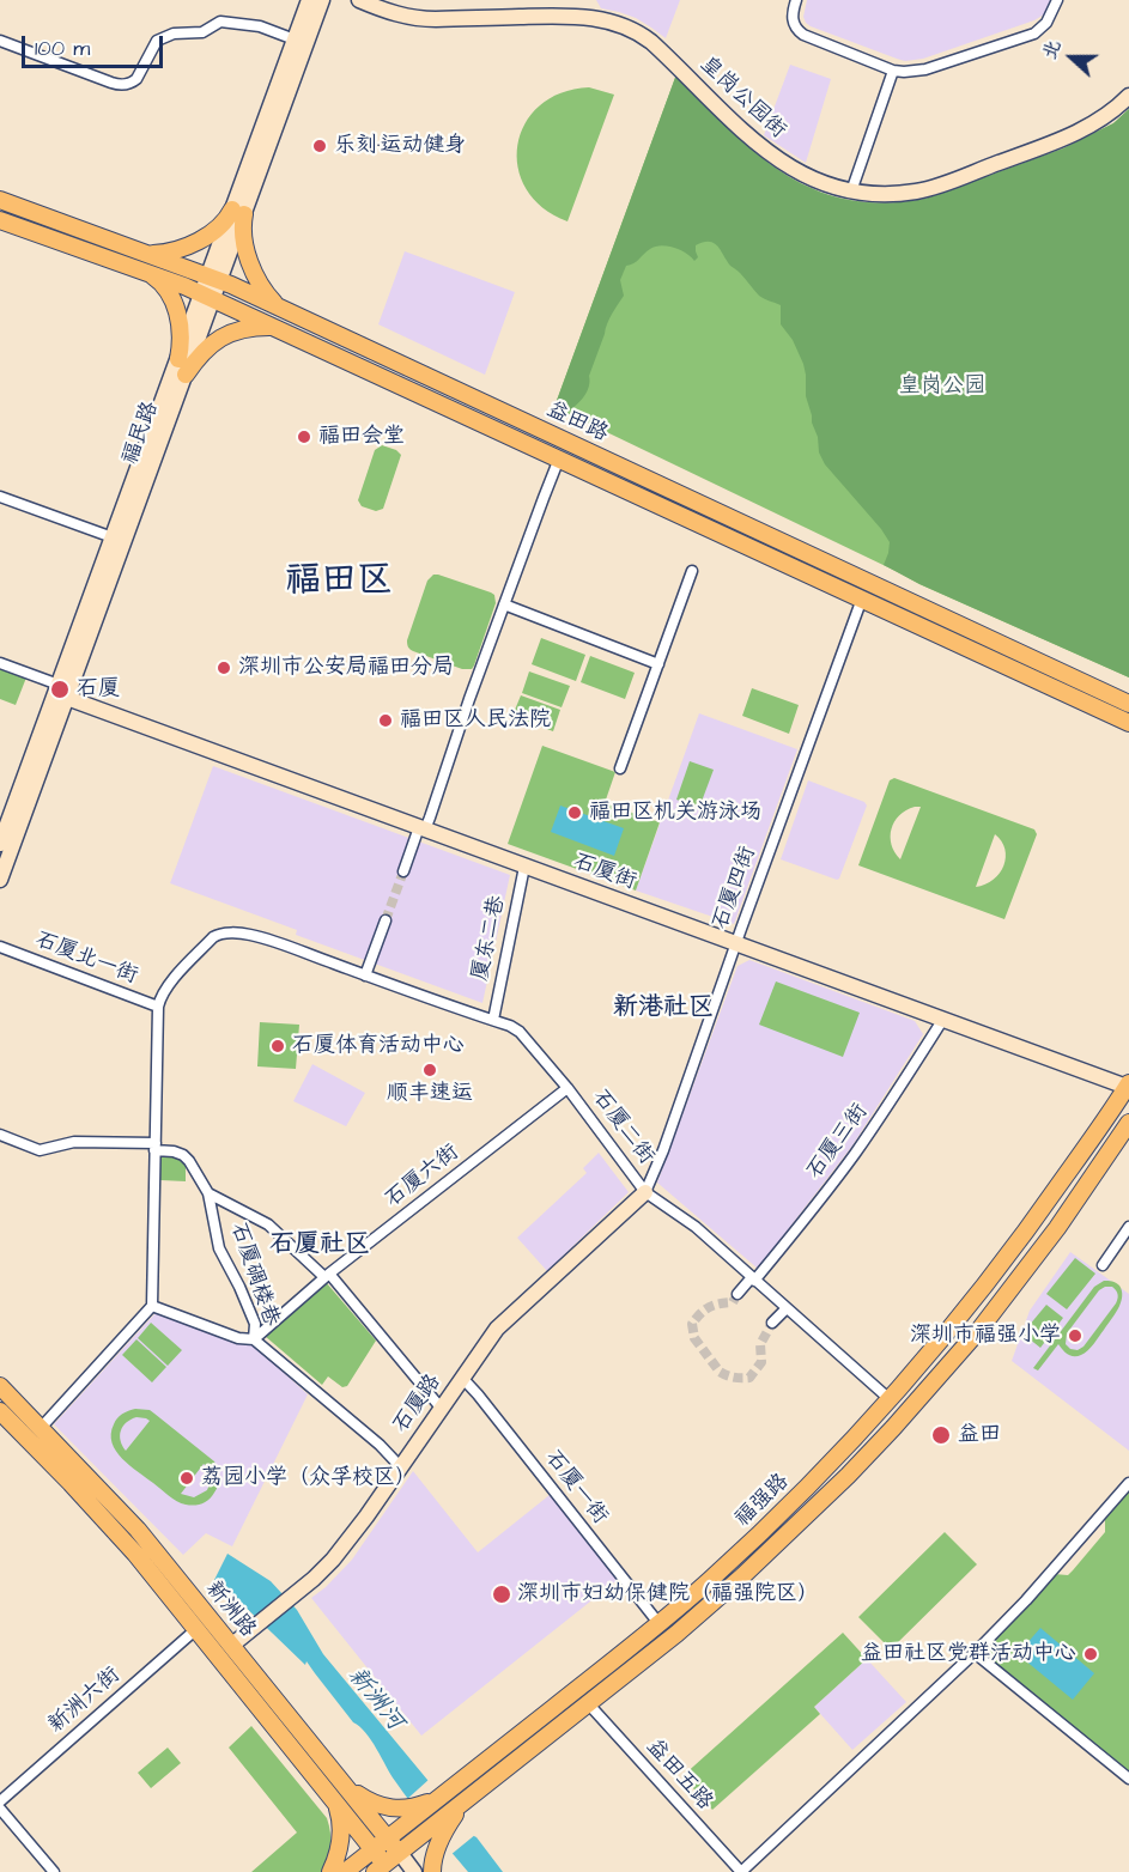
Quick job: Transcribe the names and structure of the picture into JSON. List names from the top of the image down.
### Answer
{
  "streets": {
    "main road": ["益田路", "福强路", "新洲路"],
    "street": [
      "皇岗公园街",
      "福民路",
      "石厦街",
      "石厦四街",
      "厦东二巷",
      "石厦北一街",
      "石厦二街",
      "石厦三街",
      "石厦六街",
      "石厦碉楼巷",
      "石厦路",
      "石厦一街",
      "新洲六街",
      "益田五路"
    ]
  },
  "crossings": [
    ["益田路", "福民路"],
    ["益田路", "石厦四街"],
    ["福民路", "石厦街"],
    ["石厦街", "石厦四街"],
    ["石厦街", "厦东二巷"],
    ["石厦街", "石厦三街"],
    ["石厦街", "福强路"],
    ["石厦四街", "石厦二街"],
    ["石厦四街", "石厦路"],
    ["厦东二巷", "石厦二街"],
    ["石厦北一街", "石厦二街"],
    ["石厦二街", "石厦三街"],
    ["石厦二街", "石厦六街"],
    ["石厦二街", "石厦路"],
    ["石厦二街", "福强路"],
    ["石厦六街", "石厦碉楼巷"],
    ["石厦碉楼巷", "石厦路"],
    ["石厦路", "石厦一街"],
    ["石厦路", "新洲路"],
    ["石厦一街", "福强路"],
    ["福强路", "新洲路"],
    ["福强路", "益田五路"],
    ["新洲路", "新洲六街"]
  ],
  "districts": ["福田区", "新港社区", "石厦社区"],
  "water": ["新洲河"],
  "parks": ["皇岗公园"],
  "places": [
    "乐刻·运动健身",
    "福田会堂",
    "深圳市公安局福田分局",
    "石厦",
    "福田区人民法院",
    "福田区机关游泳场",
    "石厦体育活动中心",
    "顺丰速运",
    "深圳市福强小学",
    "益田",
    "荔园小学（众孚校区）",
    "深圳市妇幼保健院（福强院区）",
    "益田社区党群活动中心"
  ],
  "scale_bar": "100 m",
  "north": "left"
}
